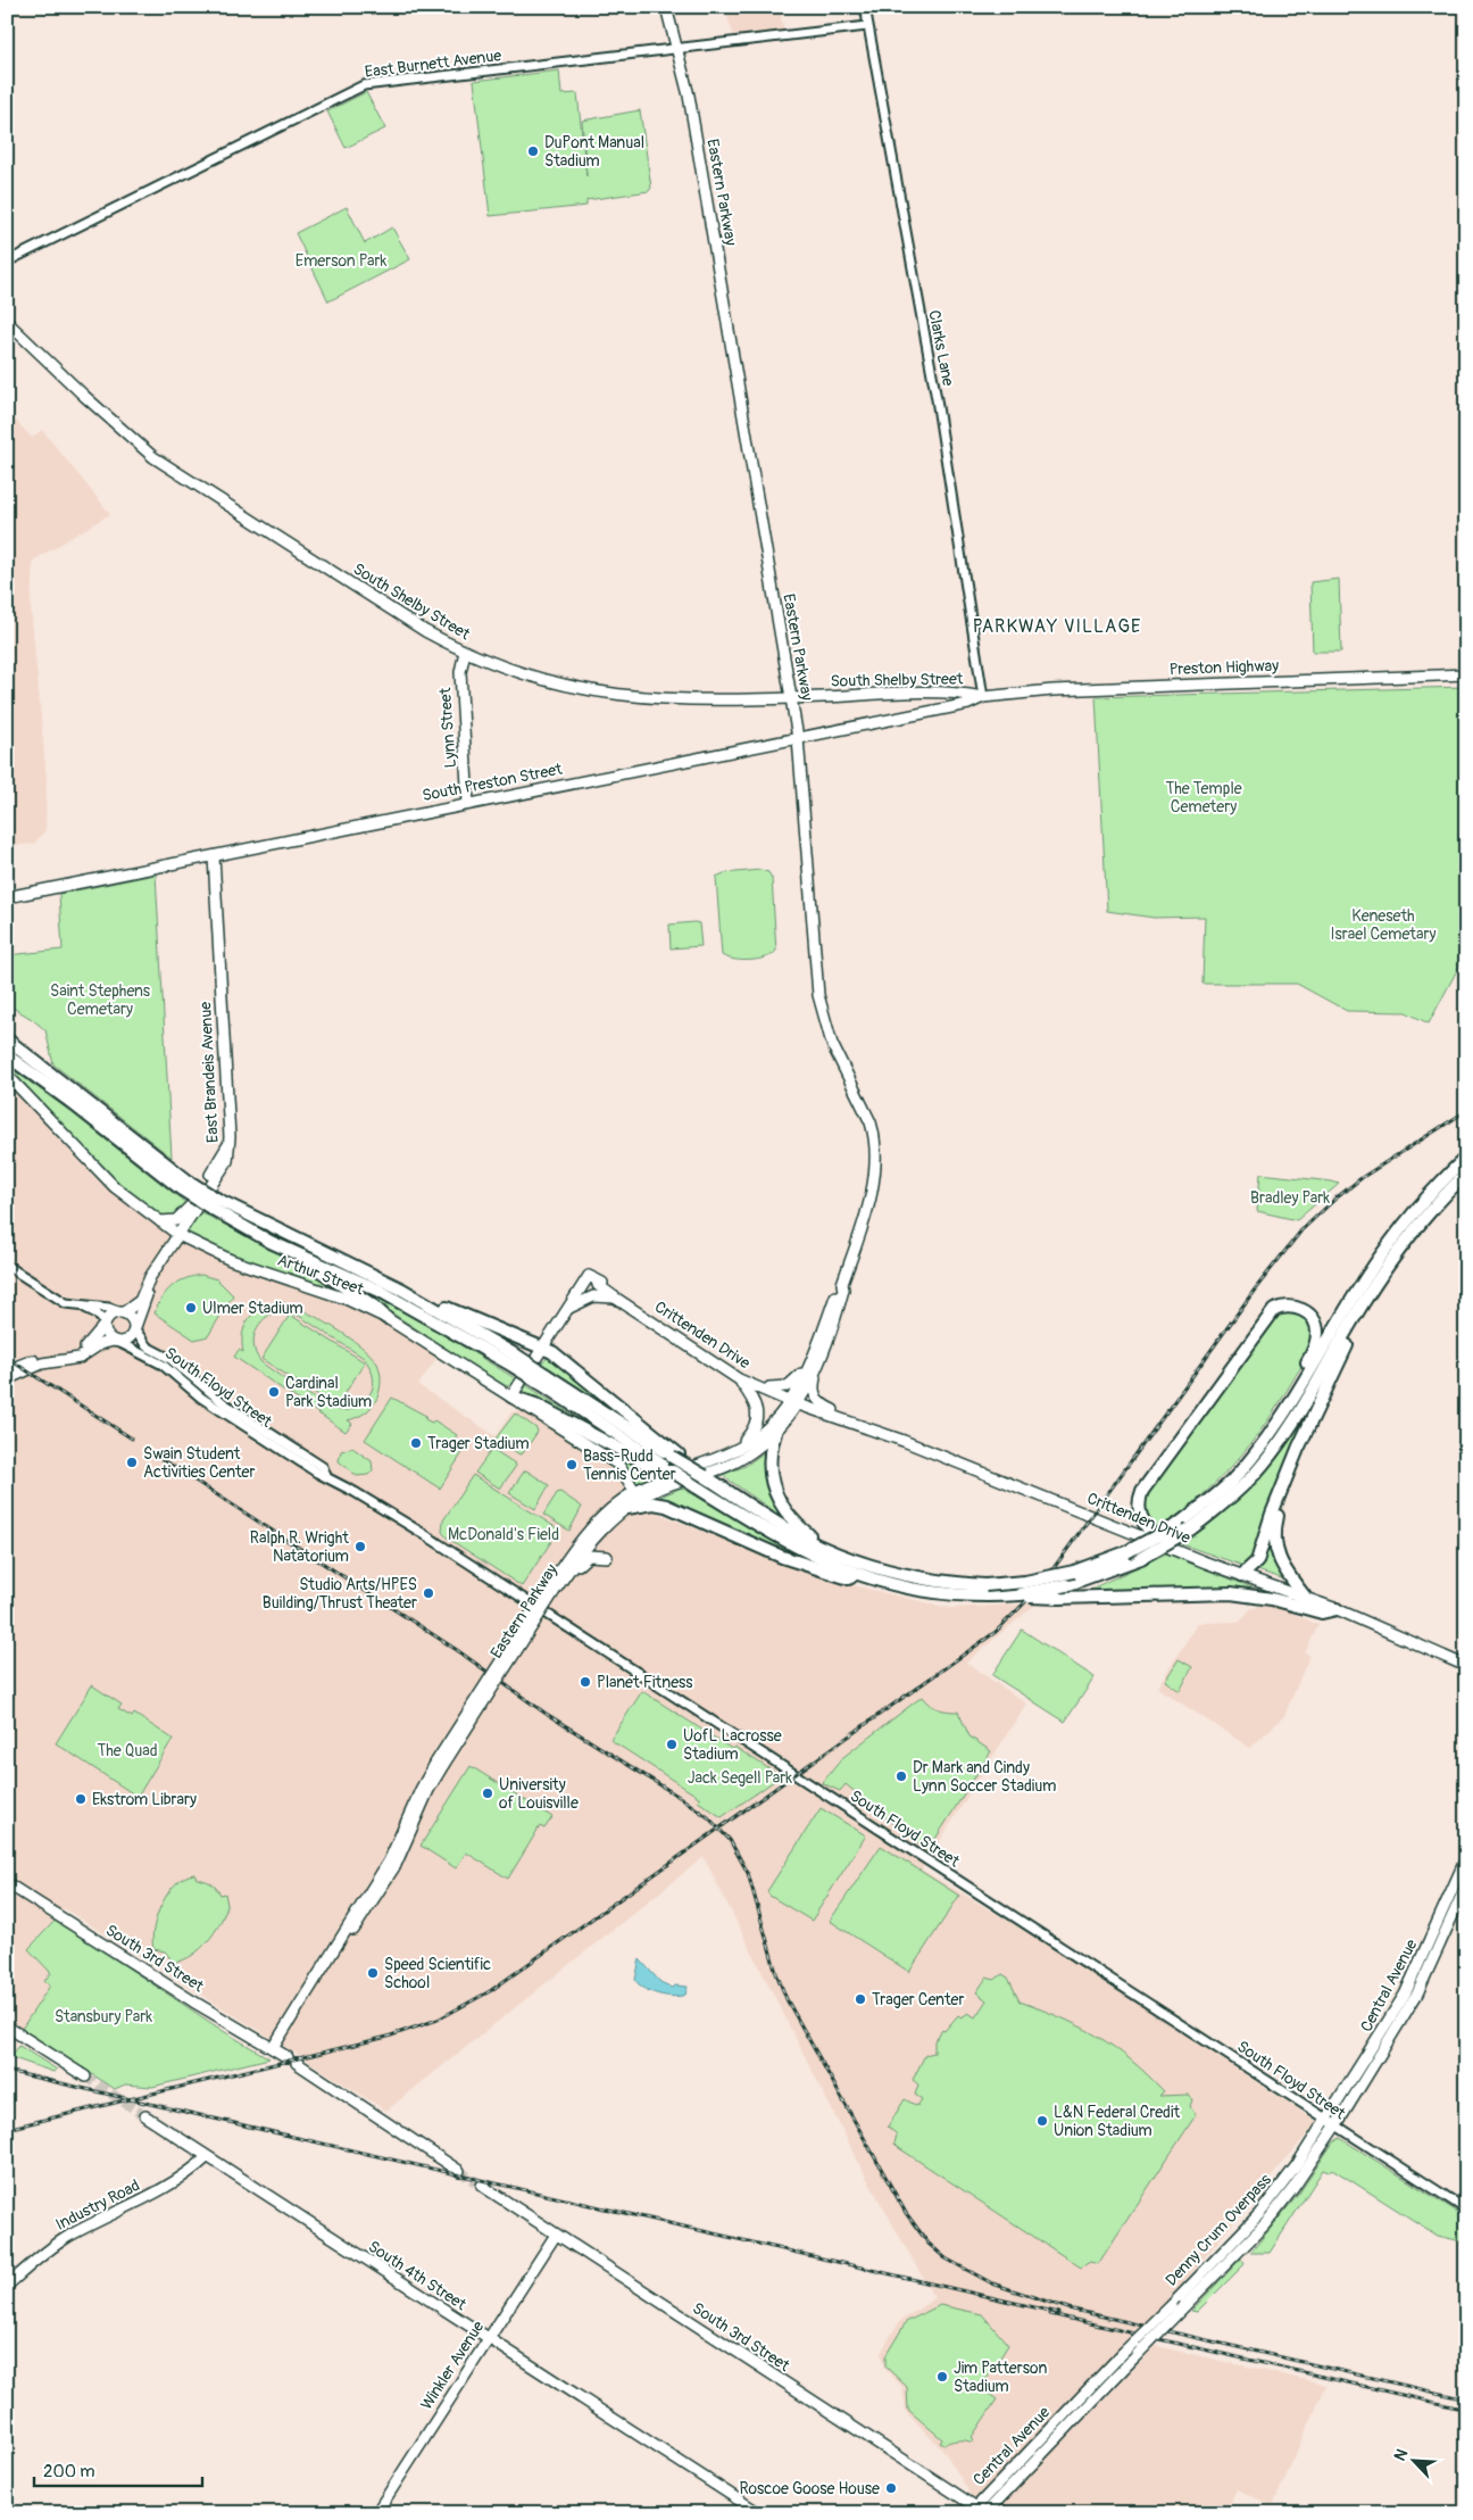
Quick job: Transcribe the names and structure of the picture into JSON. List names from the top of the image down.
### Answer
{
  "streets": {
    "main road": [
      "Eastern Parkway",
      "South Shelby Street",
      "Preston Highway",
      "Lynn Street",
      "South Preston Street",
      "East Brandeis Avenue",
      "Arthur Street",
      "Crittenden Drive",
      "South 3rd Street",
      "Central Avenue",
      "Industry Road",
      "Denny Crum Overpass",
      "South 4th Street",
      "Winkler Avenue"
    ],
    "street": ["East Burnett Avenue", "Clarks Lane", "South Floyd Street"]
  },
  "crossings": [
    ["East Burnett Avenue", "Eastern Parkway"],
    ["East Burnett Avenue", "Clarks Lane"],
    ["Eastern Parkway", "South Shelby Street"],
    ["Eastern Parkway", "South Preston Street"],
    ["Eastern Parkway", "Arthur Street"],
    ["Eastern Parkway", "Crittenden Drive"],
    ["Eastern Parkway", "South 3rd Street"],
    ["Clarks Lane", "South Shelby Street"],
    ["Clarks Lane", "Preston Highway"],
    ["Clarks Lane", "South Preston Street"],
    ["South Shelby Street", "Preston Highway"],
    ["South Shelby Street", "Lynn Street"],
    ["South Shelby Street", "South Preston Street"],
    ["Preston Highway", "South Preston Street"],
    ["Lynn Street", "South Preston Street"],
    ["South Preston Street", "East Brandeis Avenue"],
    ["East Brandeis Avenue", "Arthur Street"],
    ["East Brandeis Avenue", "South Floyd Street"],
    ["South Floyd Street", "Central Avenue"],
    ["South Floyd Street", "Denny Crum Overpass"],
    ["South 3rd Street", "Central Avenue"],
    ["South 3rd Street", "Winkler Avenue"],
    ["Central Avenue", "Denny Crum Overpass"],
    ["Industry Road", "South 4th Street"],
    ["South 4th Street", "Winkler Avenue"]
  ],
  "districts": ["PARKWAY VILLAGE"],
  "parks": [
    "Emerson Park",
    "The Temple Cemetery",
    "Keneseth Israel Cemetary",
    "Saint Stephens Cemetary",
    "Bradley Park",
    "McDonald's Field",
    "The Quad",
    "Jack Segell Park",
    "Stansbury Park"
  ],
  "places": [
    "DuPont Manual Stadium",
    "Ulmer Stadium",
    "Cardinal Park Stadium",
    "Trager Stadium",
    "Swain Student Activities Center",
    "Bass-Rudd Tennis Center",
    "Ralph R. Wright Natatorium",
    "Studio Arts/HPES Building/Thrust Theater",
    "Planet Fitness",
    "UofL Lacrosse Stadium",
    "Dr Mark and Cindy Lynn Soccer Stadium",
    "University of Louisville",
    "Ekstrom Library",
    "Speed Scientific School",
    "Trager Center",
    "L&N Federal Credit Union Stadium",
    "Jim Patterson Stadium",
    "Roscoe Goose House"
  ],
  "scale_bar": "200 m",
  "north": "top left"
}
